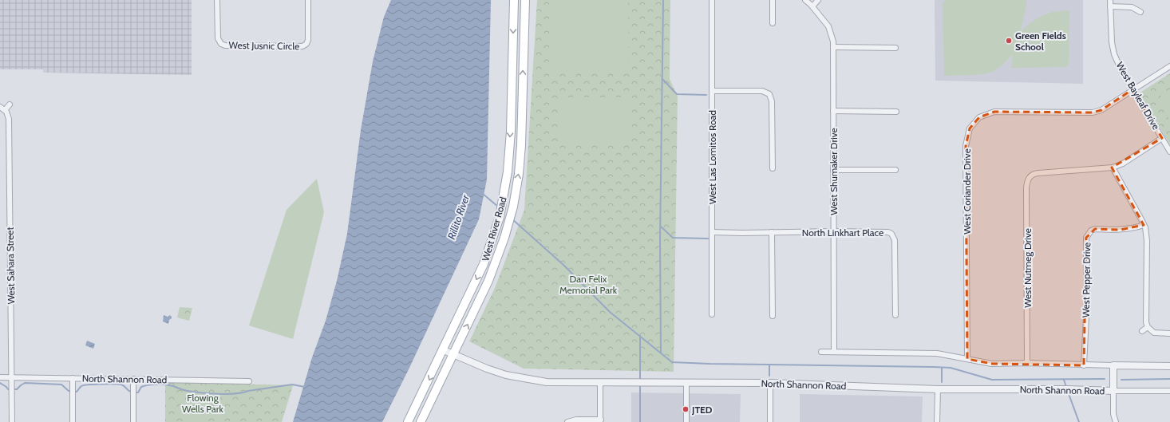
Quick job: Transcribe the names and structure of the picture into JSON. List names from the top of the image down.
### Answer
{
  "streets": {
    "main road": ["West River Road"],
    "street": [
      "West Jusnic Circle",
      "West Bayleaf Drive",
      "West Las Lomitos Road",
      "West Shumaker Drive",
      "West Coriander Drive",
      "North Linkhart Place",
      "West Sahara Street",
      "West Nutmeg Drive",
      "West Pepper Drive",
      "North Shannon Road"
    ]
  },
  "crossings": [
    ["West Bayleaf Drive", "West Coriander Drive"],
    ["West Las Lomitos Road", "North Linkhart Place"],
    ["West Shumaker Drive", "North Linkhart Place"],
    ["West River Road", "North Shannon Road"],
    ["West Sahara Street", "North Shannon Road"]
  ],
  "water": ["Rillito River"],
  "parks": ["Dan Felix Memorial Park", "Flowing Wells Park"],
  "places": ["Green Fields School", "JTED"]
}
